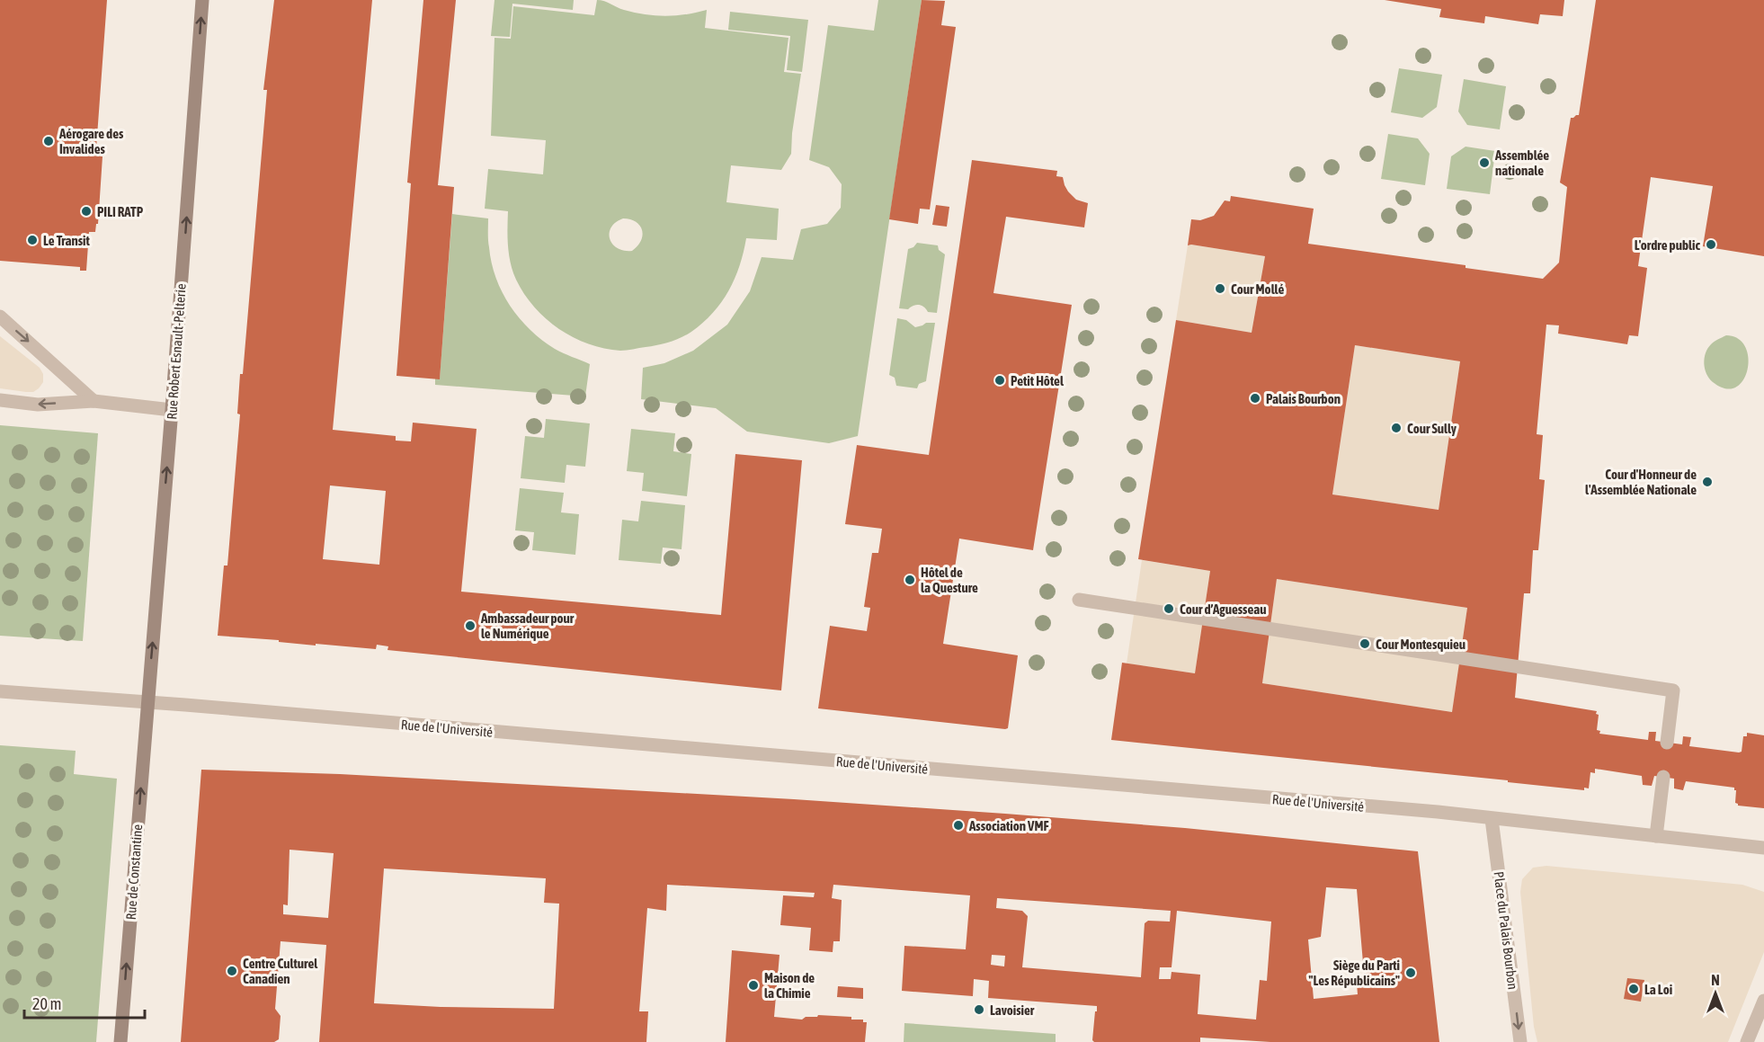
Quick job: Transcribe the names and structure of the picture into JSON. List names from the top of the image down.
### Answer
{
  "streets": {
    "street": [
      "Rue Robert Esnault-Pelterie",
      "Rue de l'Université",
      "Rue de Constantine",
      "Place du Palais Bourbon"
    ]
  },
  "crossings": [
    ["Rue Robert Esnault-Pelterie", "Rue de l'Université"],
    ["Rue Robert Esnault-Pelterie", "Rue de Constantine"],
    ["Rue de l'Université", "Rue de Constantine"],
    ["Rue de l'Université", "Place du Palais Bourbon"]
  ],
  "one_way": ["Rue Robert Esnault-Pelterie", "Rue de Constantine", "Place du Palais Bourbon"],
  "places": [
    "Aérogare des Invalides",
    "Assemblée nationale",
    "PILI RATP",
    "Le Transit",
    "L'ordre public",
    "Cour Mollé",
    "Petit Hôtel",
    "Palais Bourbon",
    "Cour Sully",
    "Cour d'Honneur de l'Assemblée Nationale",
    "Hôtel de la Questure",
    "Cour d’Aguesseau",
    "Ambassadeur pour le Numérique",
    "Cour Montesquieu",
    "Association VMF",
    "Centre Culturel Canadien",
    "Siège du Parti \"Les Républicains\"",
    "Maison de la Chimie",
    "La Loi",
    "Lavoisier"
  ],
  "scale_bar": "20 m",
  "north": "top"
}
